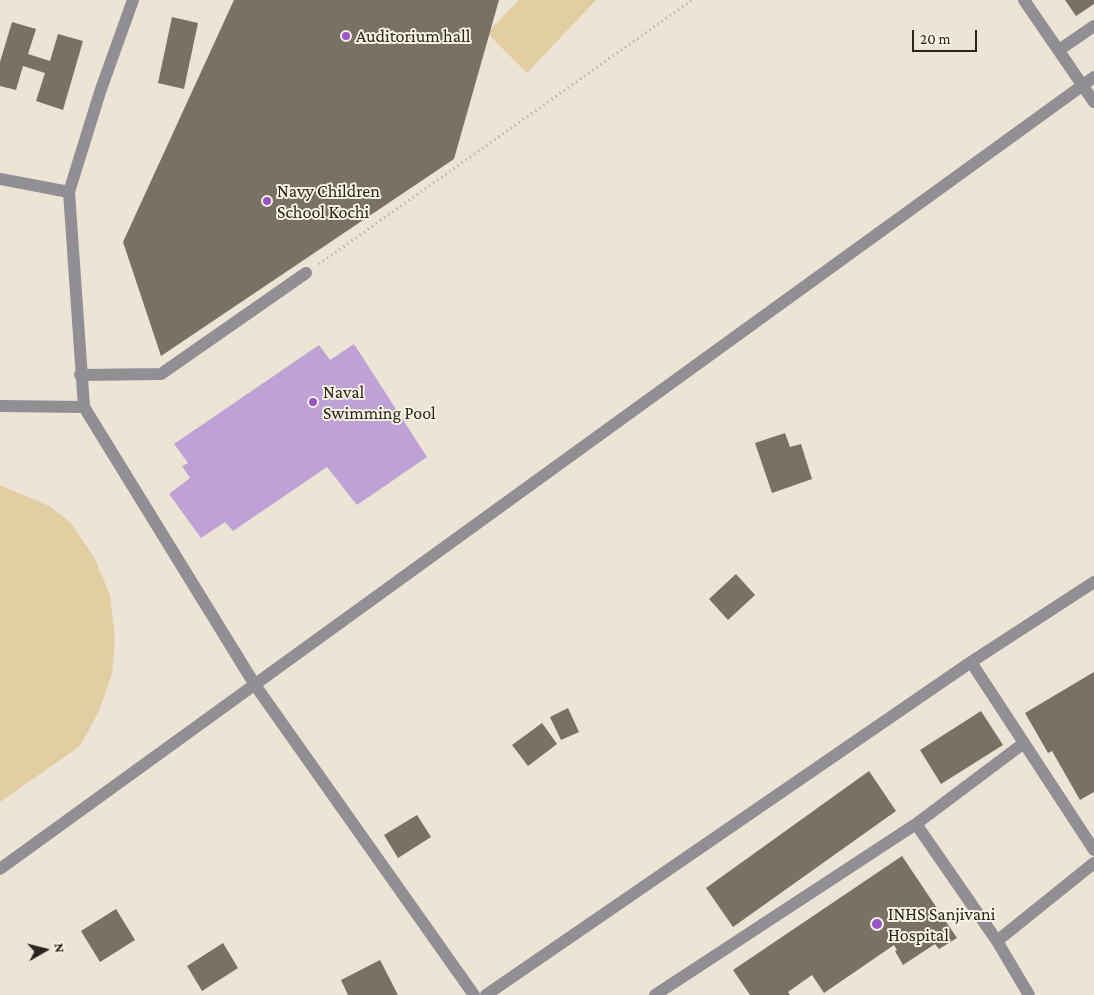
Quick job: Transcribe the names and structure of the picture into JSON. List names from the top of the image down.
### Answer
{
  "places": [
    "Auditorium hall",
    "Navy Children School Kochi",
    "Naval Swimming Pool",
    "INHS Sanjivani Hospital"
  ],
  "scale_bar": "20 m",
  "north": "right"
}
